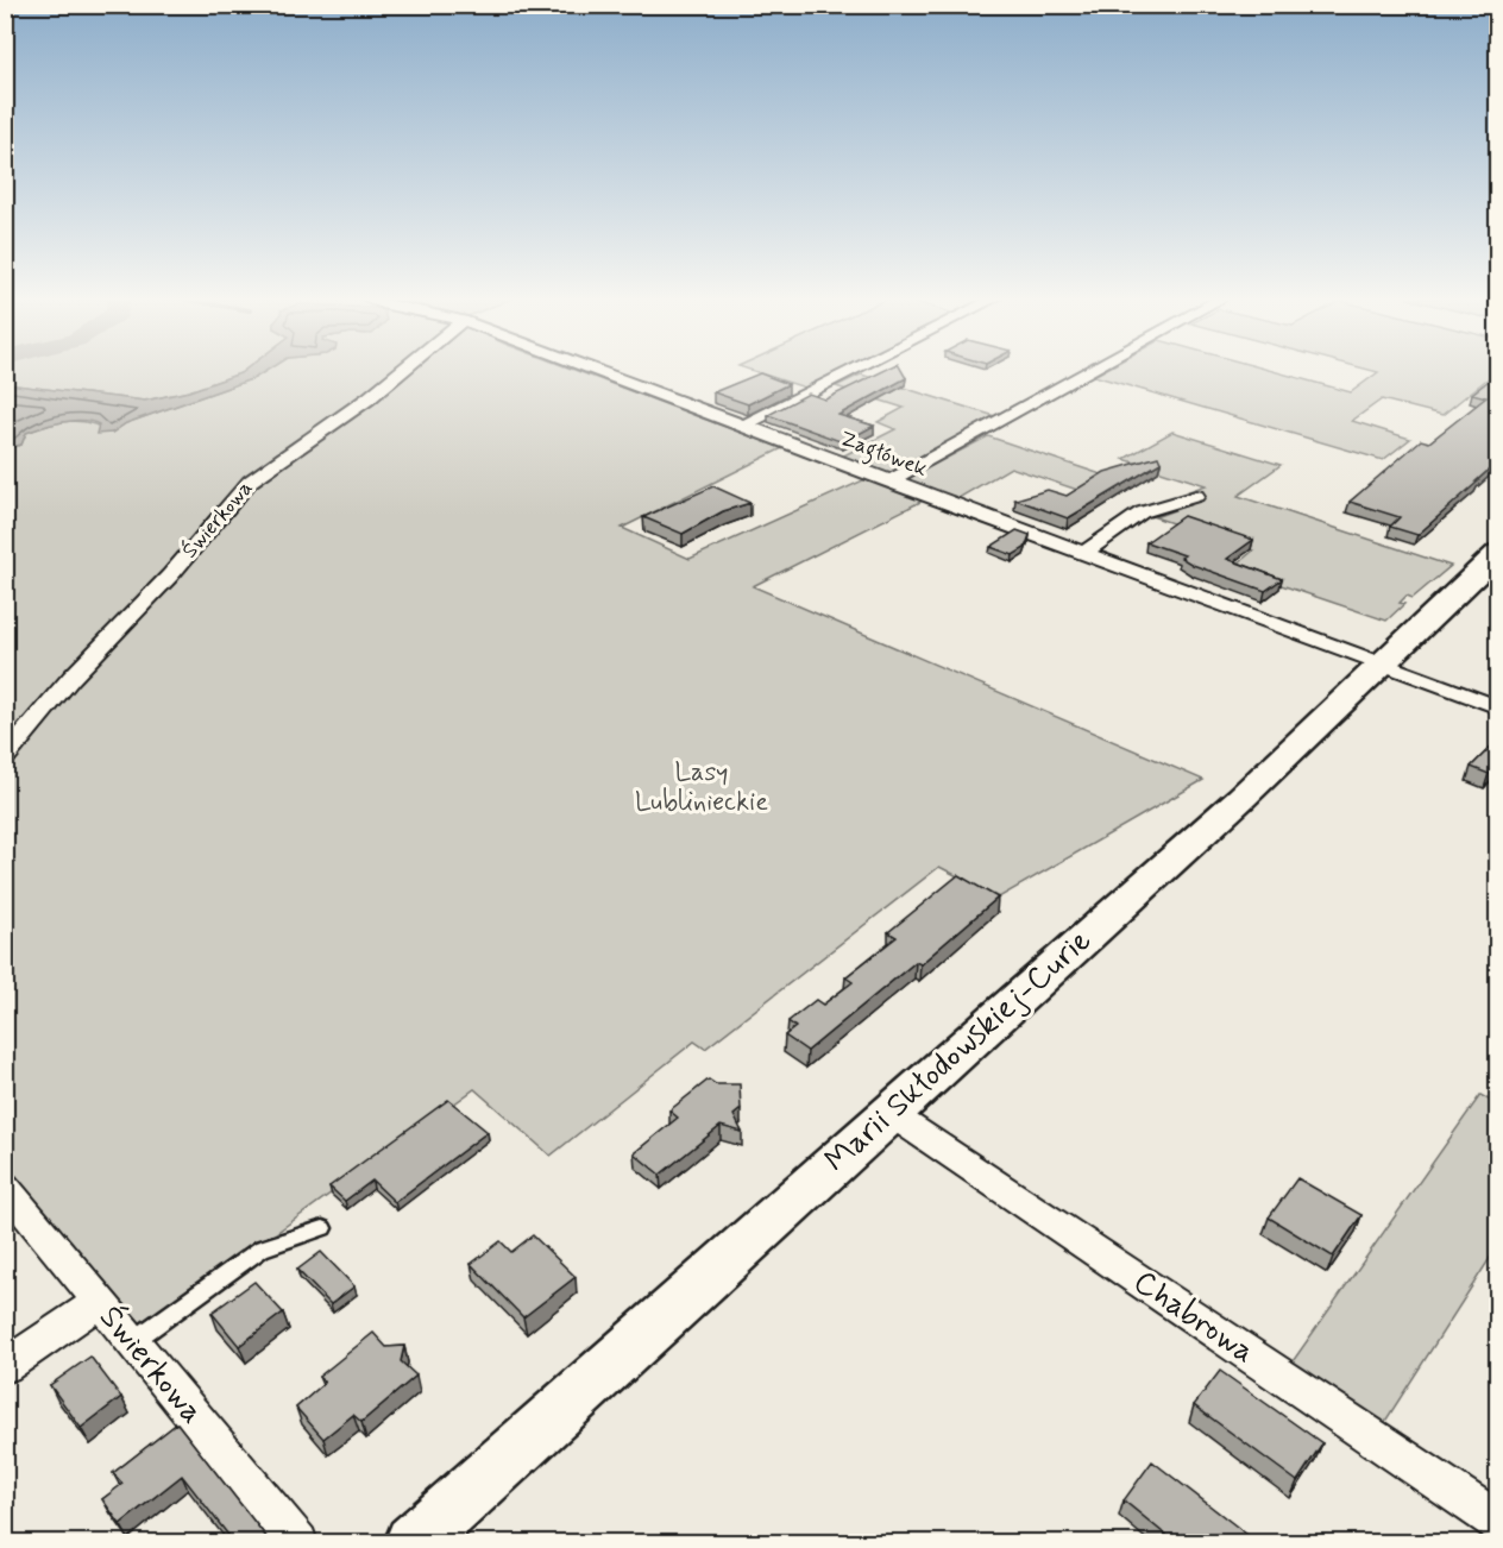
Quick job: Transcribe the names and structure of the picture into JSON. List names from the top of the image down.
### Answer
{
  "streets": {
    "street": [
      "Zagłówek",
      "Świerkowa",
      "Marii Skłodowskiej-Curie",
      "Chabrowa"
    ]
  },
  "crossings": [
    ["Zagłówek", "Marii Skłodowskiej-Curie"],
    ["Marii Skłodowskiej-Curie", "Chabrowa"]
  ],
  "parks": ["Lasy Lublinieckie"]
}
